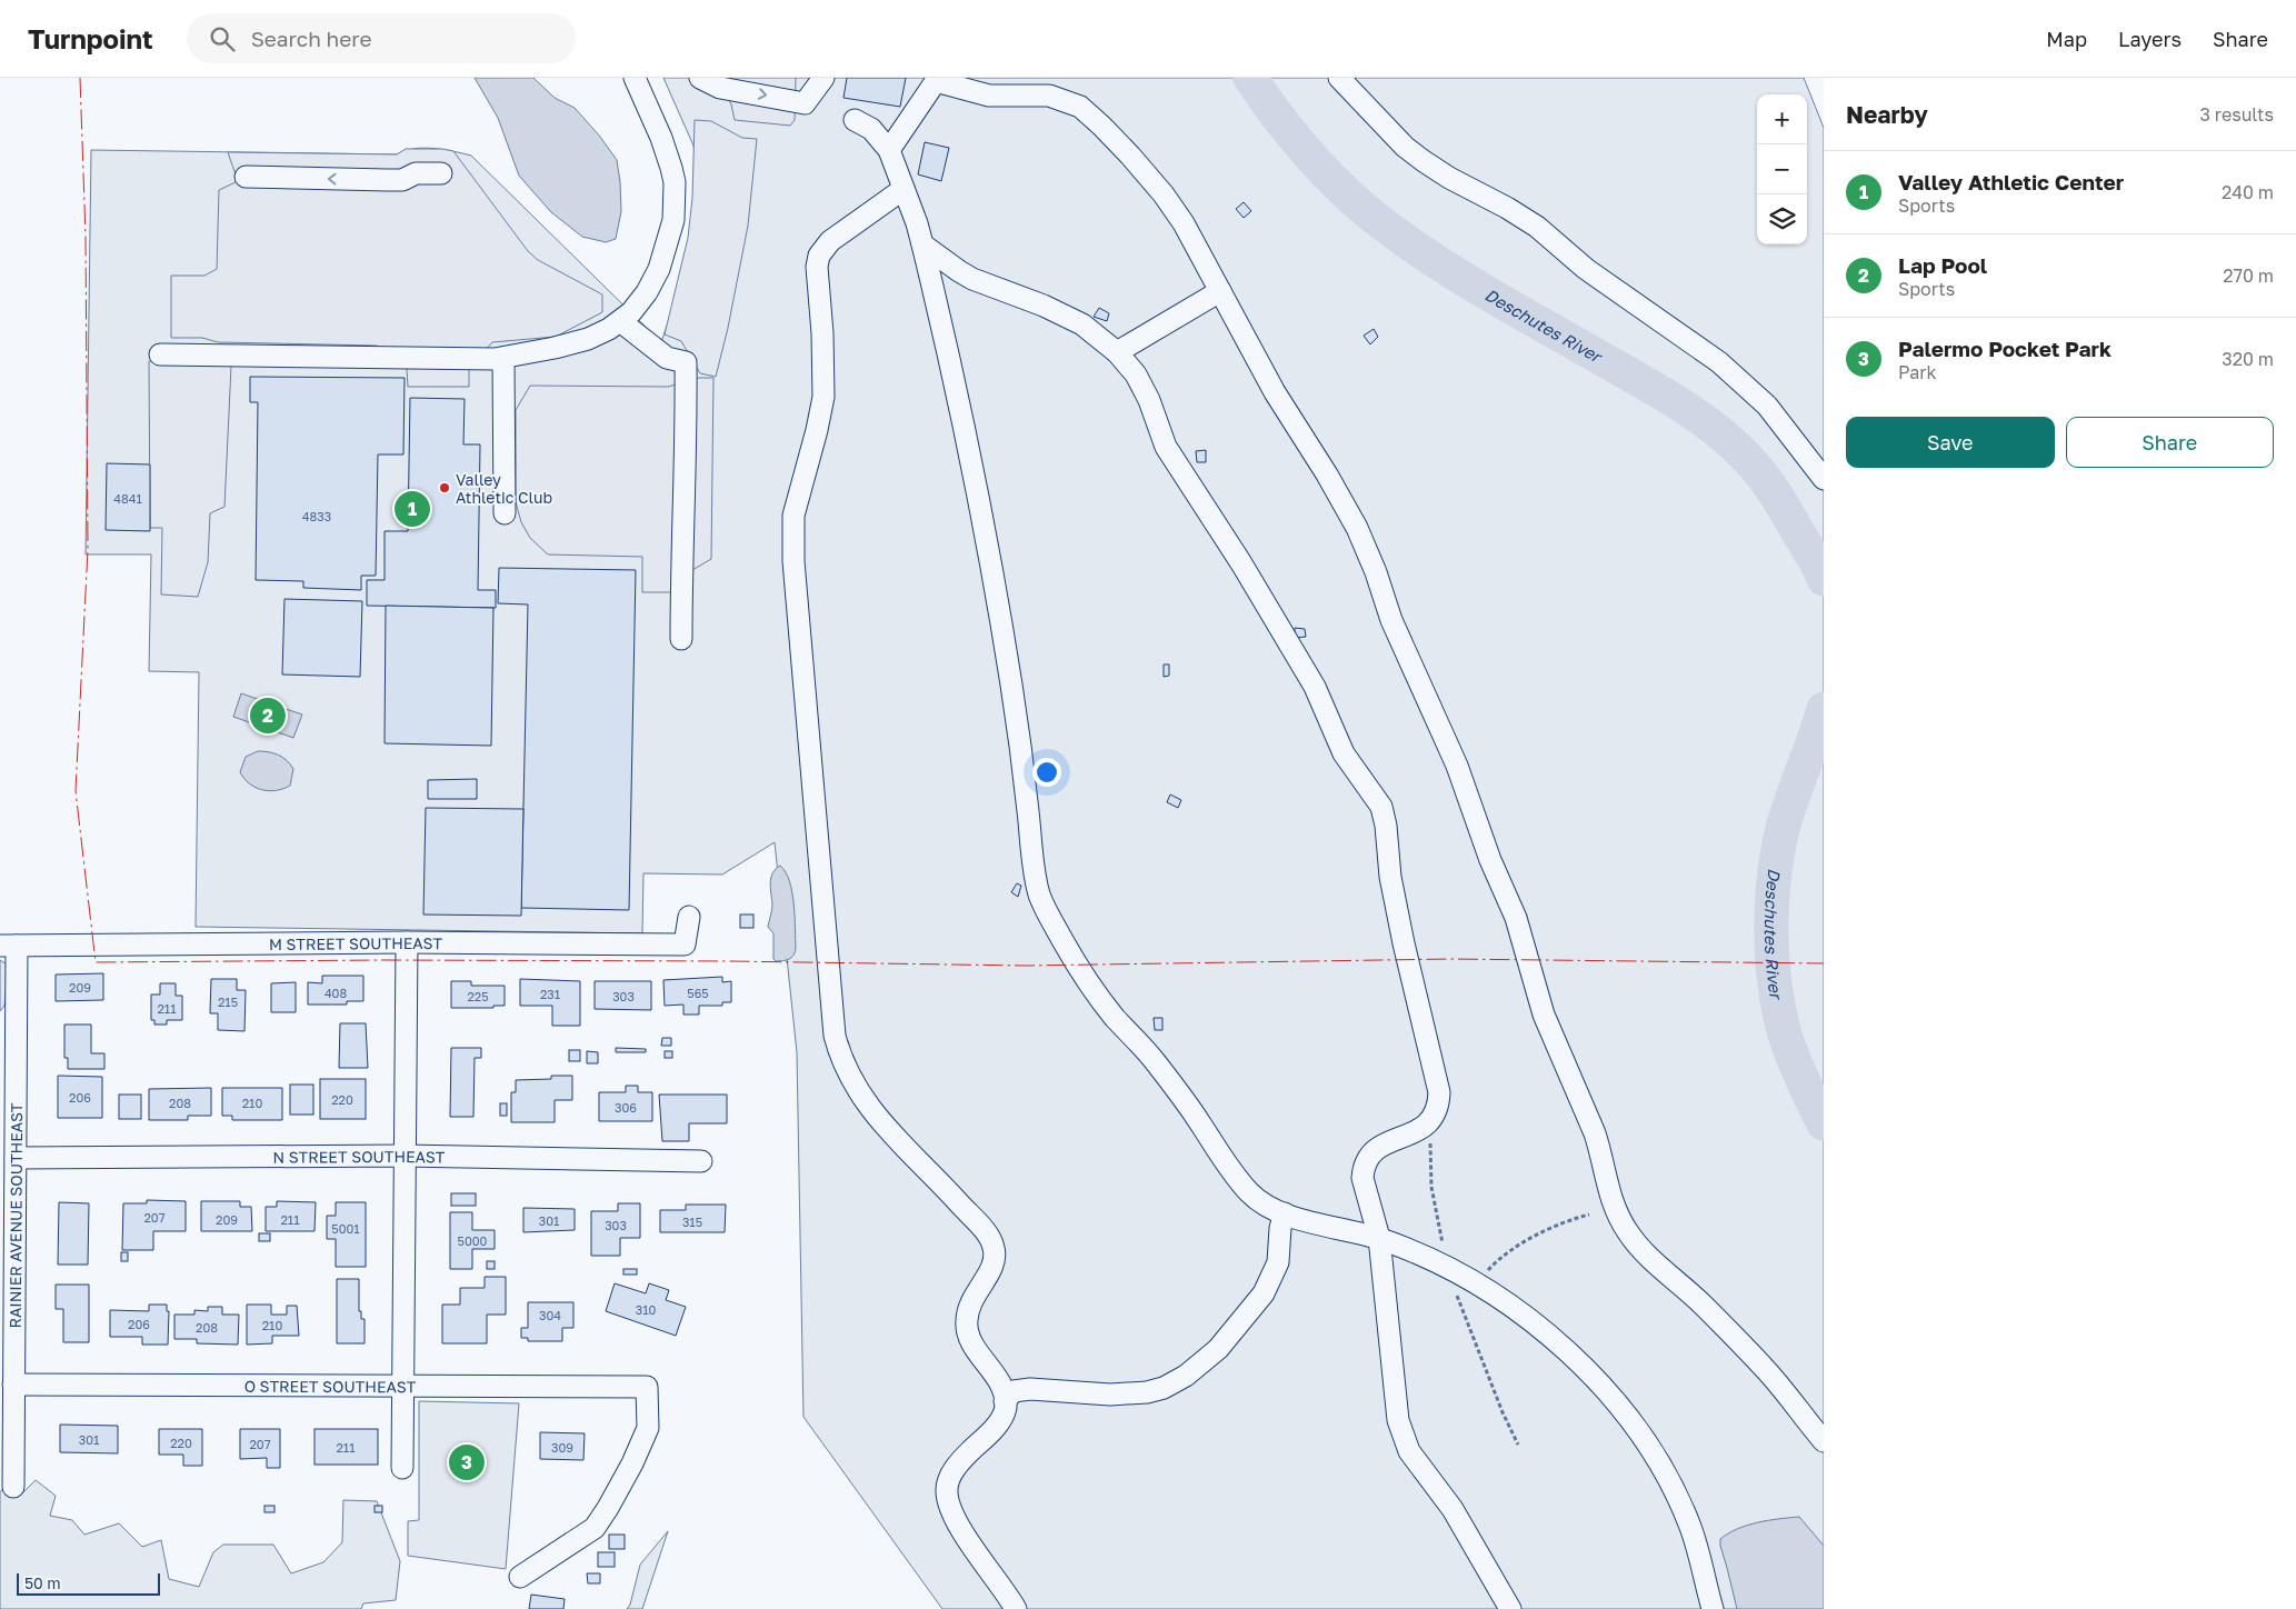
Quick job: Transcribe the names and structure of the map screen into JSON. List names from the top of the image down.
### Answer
{
  "streets": {
    "street": [
      "M STREET SOUTHEAST",
      "N STREET SOUTHEAST",
      "RAINIER AVENUE SOUTHEAST",
      "O STREET SOUTHEAST"
    ]
  },
  "crossings": [
    ["M STREET SOUTHEAST", "RAINIER AVENUE SOUTHEAST"],
    ["N STREET SOUTHEAST", "RAINIER AVENUE SOUTHEAST"],
    ["RAINIER AVENUE SOUTHEAST", "O STREET SOUTHEAST"]
  ],
  "water": ["Deschutes River"],
  "places": ["Valley Athletic Club"],
  "house_numbers": [
    "4841",
    "4833",
    "209",
    "408",
    "565",
    "231",
    "225",
    "303",
    "215",
    "211",
    "206",
    "220",
    "208",
    "210",
    "306",
    "207",
    "209",
    "211",
    "301",
    "315",
    "303",
    "5001",
    "5000",
    "310",
    "304",
    "206",
    "210",
    "208",
    "301",
    "220",
    "207",
    "211",
    "309"
  ],
  "scale_bar": "50 m",
  "page": {
    "header": "Turnpoint",
    "search": "Search here",
    "nav": ["Map", "Layers", "Share"],
    "heading": ["Nearby", "3 results"],
    "map_buttons": ["+", "−"],
    "list": [
      {
        "mark": "1",
        "name": "Valley Athletic Center",
        "note": "Sports",
        "value": "240 m"
      },
      {
        "mark": "2",
        "name": "Lap Pool",
        "note": "Sports",
        "value": "270 m"
      },
      {
        "mark": "3",
        "name": "Palermo Pocket Park",
        "note": "Park",
        "value": "320 m"
      }
    ],
    "buttons": ["Save", "Share"],
    "pins": ["1", "2", "3"],
    "scale": "50 m"
  }
}
